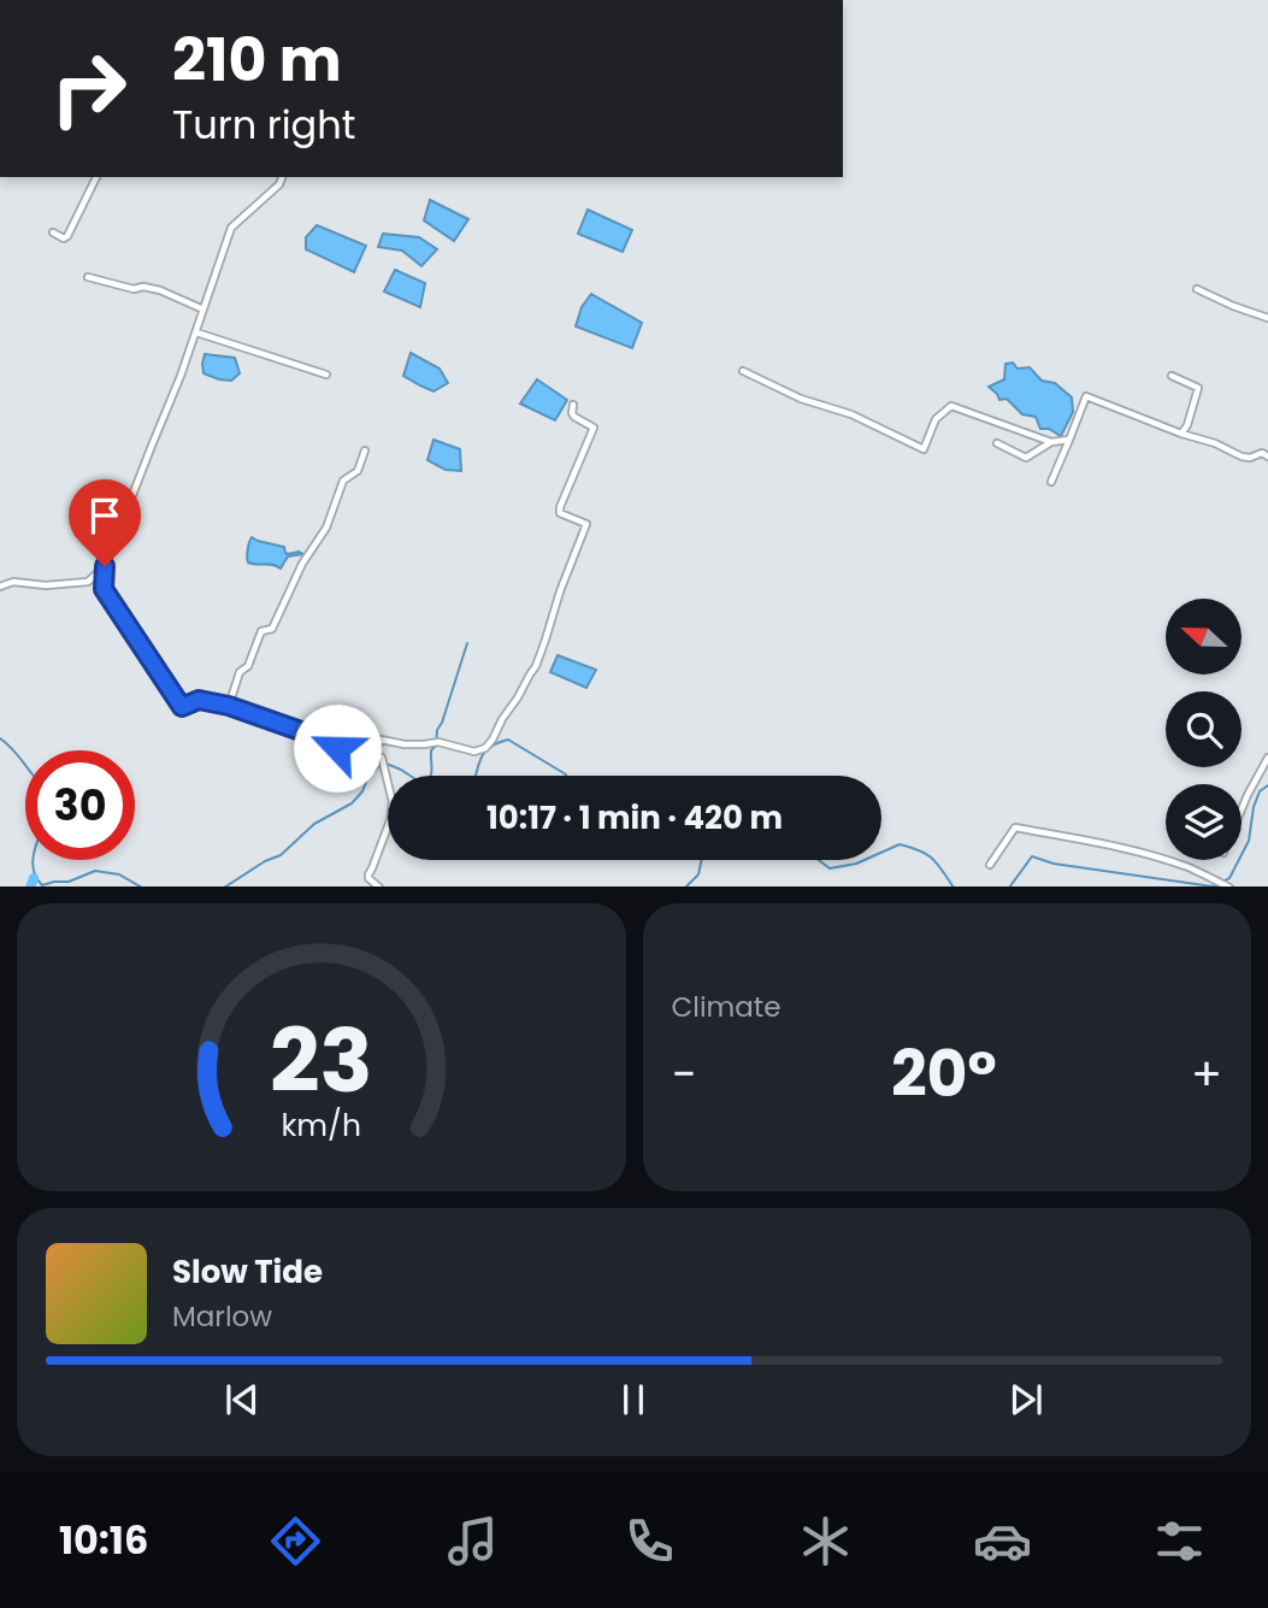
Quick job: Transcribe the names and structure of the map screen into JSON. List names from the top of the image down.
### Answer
{
  "north": "left",
  "page": {
    "turn": ["210 m", "Turn right"],
    "limit": "30",
    "trip": "10:17 · 1 min · 420 m",
    "tile": "Climate",
    "heat": ["−", "20°", "+"],
    "song": ["Slow Tide", "Marlow"],
    "tabs": "10:16",
    "gauge": ["23", "km/h"]
  }
}
